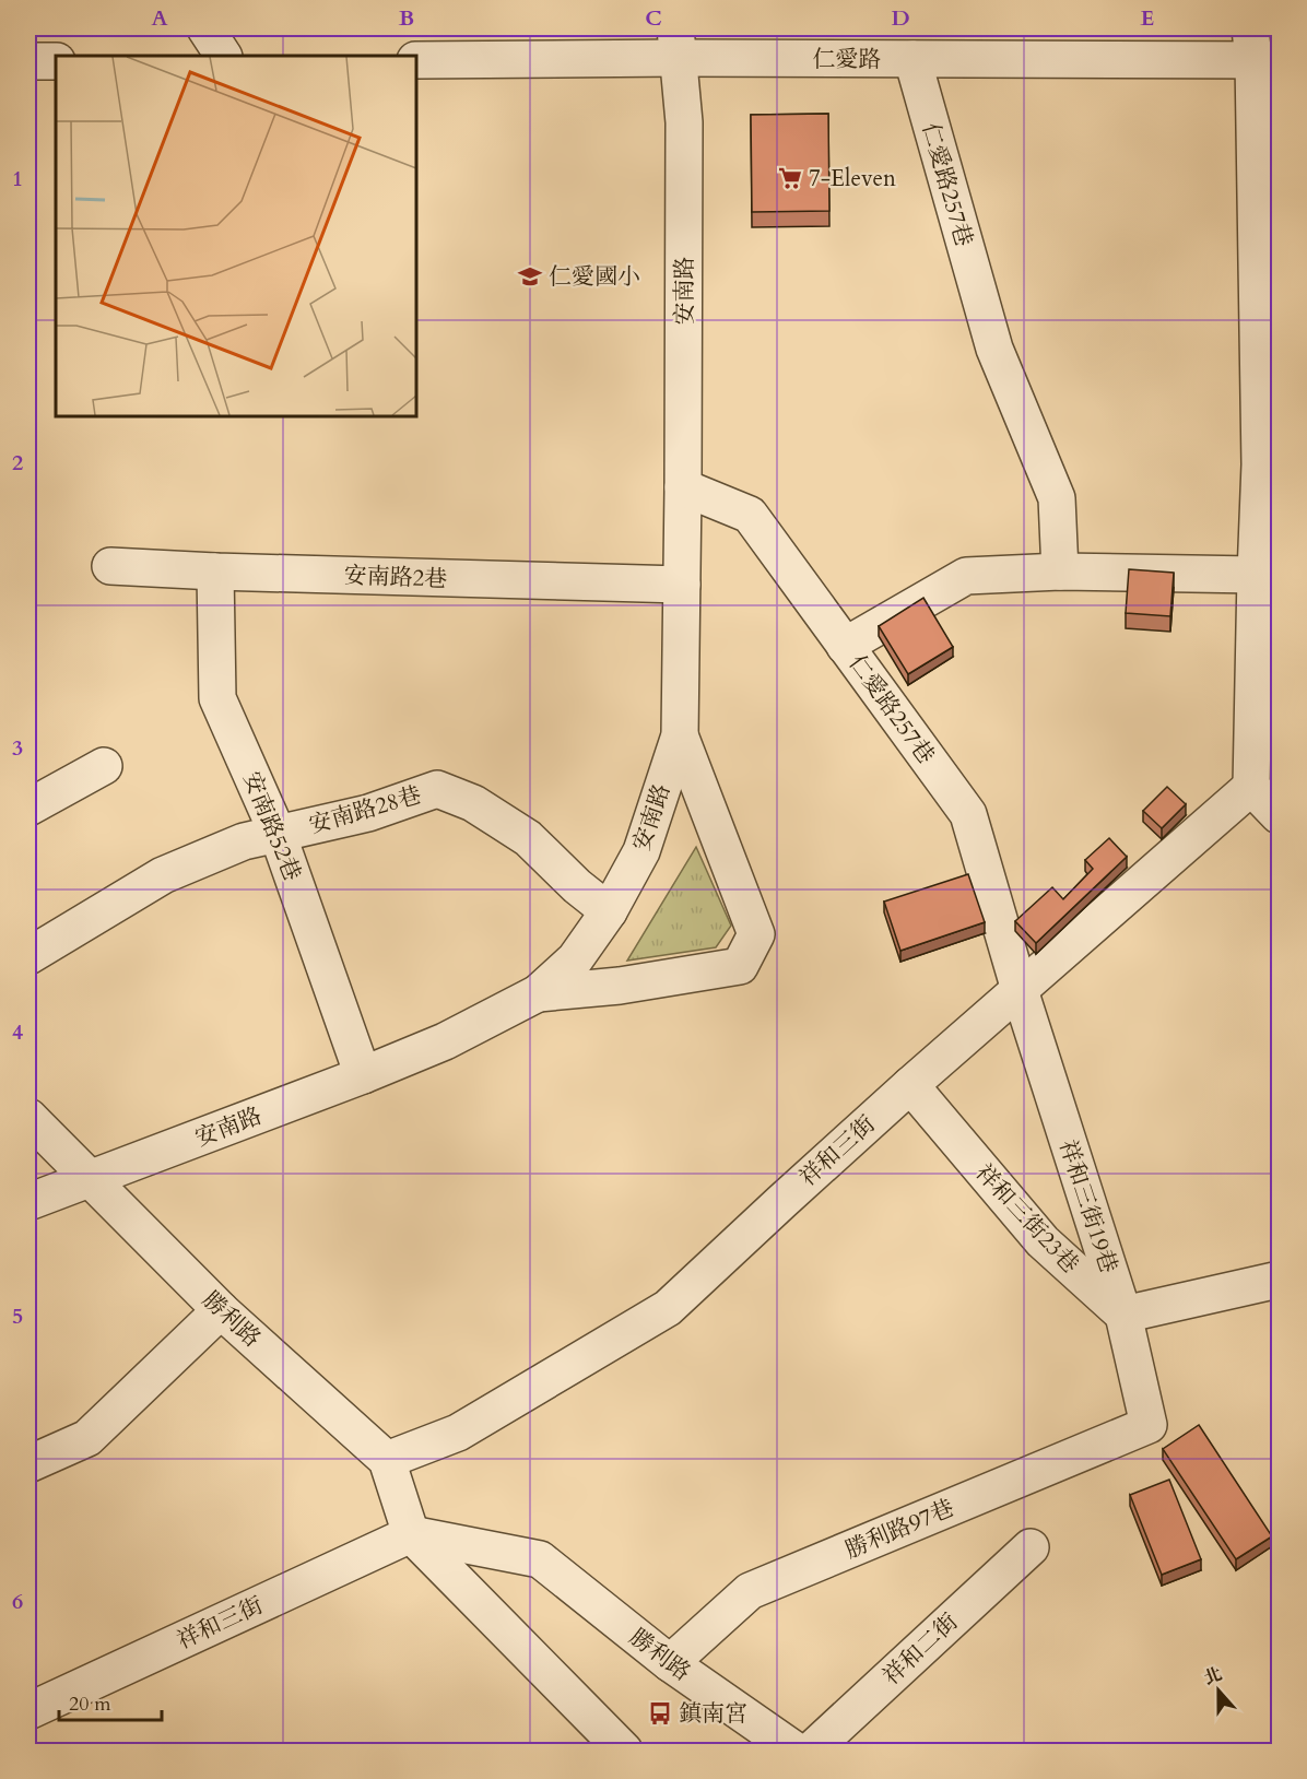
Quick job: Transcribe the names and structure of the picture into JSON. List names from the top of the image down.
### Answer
{
  "streets": {
    "street": [
      "仁愛路",
      "仁愛路257巷",
      "安南路",
      "安南路2巷",
      "安南路28巷",
      "安南路52巷",
      "祥和三街",
      "祥和三街19巷",
      "祥和三街23巷",
      "勝利路",
      "勝利路97巷",
      "祥和二街"
    ]
  },
  "crossings": [
    ["仁愛路", "仁愛路257巷"],
    ["仁愛路", "安南路"],
    ["仁愛路257巷", "安南路"],
    ["仁愛路257巷", "祥和三街"],
    ["仁愛路257巷", "祥和三街19巷"],
    ["安南路", "安南路2巷"],
    ["安南路", "安南路28巷"],
    ["安南路", "安南路52巷"],
    ["安南路", "勝利路"],
    ["安南路2巷", "安南路52巷"],
    ["安南路28巷", "安南路52巷"],
    ["祥和三街", "祥和三街19巷"],
    ["祥和三街", "祥和三街23巷"],
    ["祥和三街", "勝利路"],
    ["祥和三街19巷", "祥和三街23巷"],
    ["祥和三街19巷", "勝利路97巷"],
    ["勝利路", "勝利路97巷"]
  ],
  "places": {
    "supermarket": ["7-Eleven"],
    "school or university": ["仁愛國小"],
    "bus stop": ["鎮南宮"]
  },
  "scale_bar": "20 m",
  "north": "top",
  "grid": {
    "columns": [
      "A",
      "B",
      "C",
      "D",
      "E"
    ],
    "rows": [
      "1",
      "2",
      "3",
      "4",
      "5",
      "6"
    ]
  }
}
